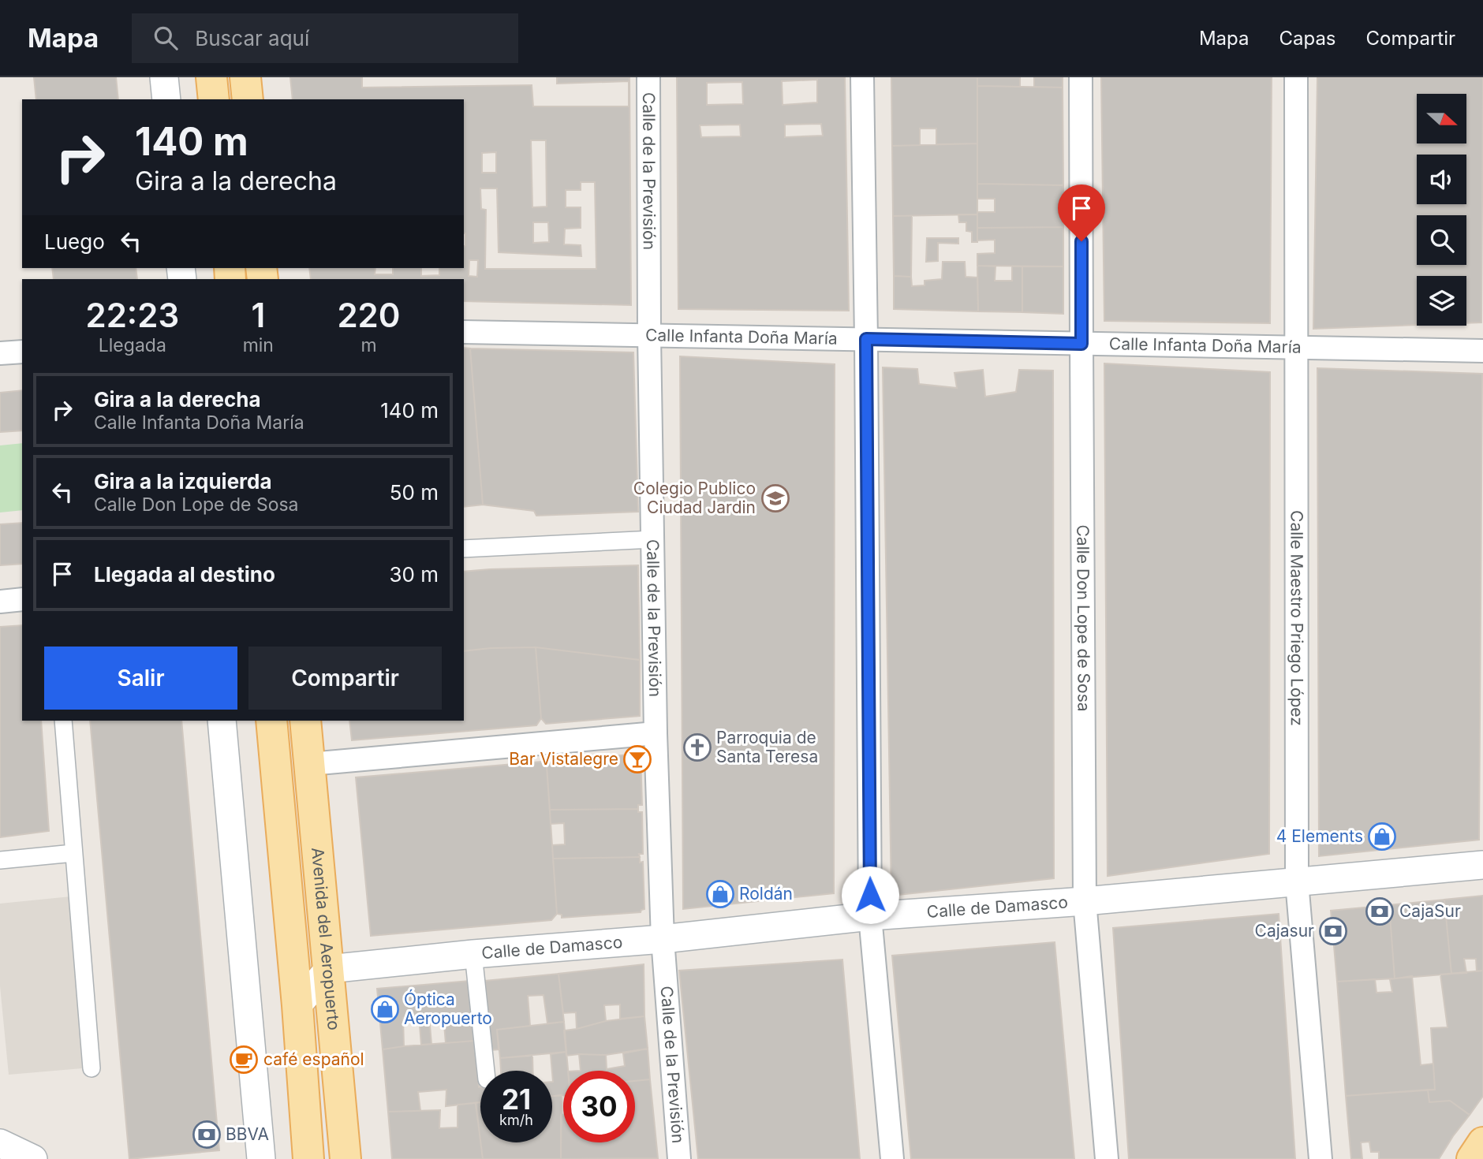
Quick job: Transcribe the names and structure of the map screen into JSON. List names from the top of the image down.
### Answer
{
  "streets": {
    "main road": ["Avenida del Aeropuerto"],
    "street": [
      "Calle de la Previsión",
      "Calle Infanta Doña María",
      "Calle Don Lope de Sosa",
      "Calle Maestro Priego López",
      "Calle de Damasco"
    ]
  },
  "crossings": [
    ["Calle de la Previsión", "Calle Infanta Doña María"],
    ["Calle de la Previsión", "Calle de Damasco"],
    ["Calle Infanta Doña María", "Calle Don Lope de Sosa"],
    ["Calle Infanta Doña María", "Calle Maestro Priego López"],
    ["Calle Don Lope de Sosa", "Calle de Damasco"],
    ["Calle Maestro Priego López", "Calle de Damasco"],
    ["Calle de Damasco", "Avenida del Aeropuerto"]
  ],
  "places": {
    "school or university": ["Colegio Publico Ciudad Jardin"],
    "church": ["Parroquia de Santa Teresa"],
    "bar": ["Bar Vistalegre"],
    "shop": ["4 Elements", "Roldán", "Óptica Aeropuerto"],
    "bank": ["CajaSur", "Cajasur", "BBVA"],
    "cafe": ["café español"]
  },
  "north": "right",
  "page": {
    "header": "Mapa",
    "search": "Buscar aquí",
    "nav": ["Mapa", "Capas", "Compartir"],
    "turn": ["140 m", "Gira a la derecha"],
    "then": "Luego",
    "eta": [
      "22:23",
      "Llegada",
      "1",
      "min",
      "220",
      "m"
    ],
    "list": [
      {
        "name": "Gira a la derecha",
        "note": "Calle Infanta Doña María",
        "value": "140 m"
      },
      {
        "name": "Gira a la izquierda",
        "note": "Calle Don Lope de Sosa",
        "value": "50 m"
      },
      {
        "name": "Llegada al destino",
        "value": "30 m"
      }
    ],
    "buttons": ["Salir", "Compartir"],
    "speed": "21 km/h",
    "limit": "30"
  }
}
